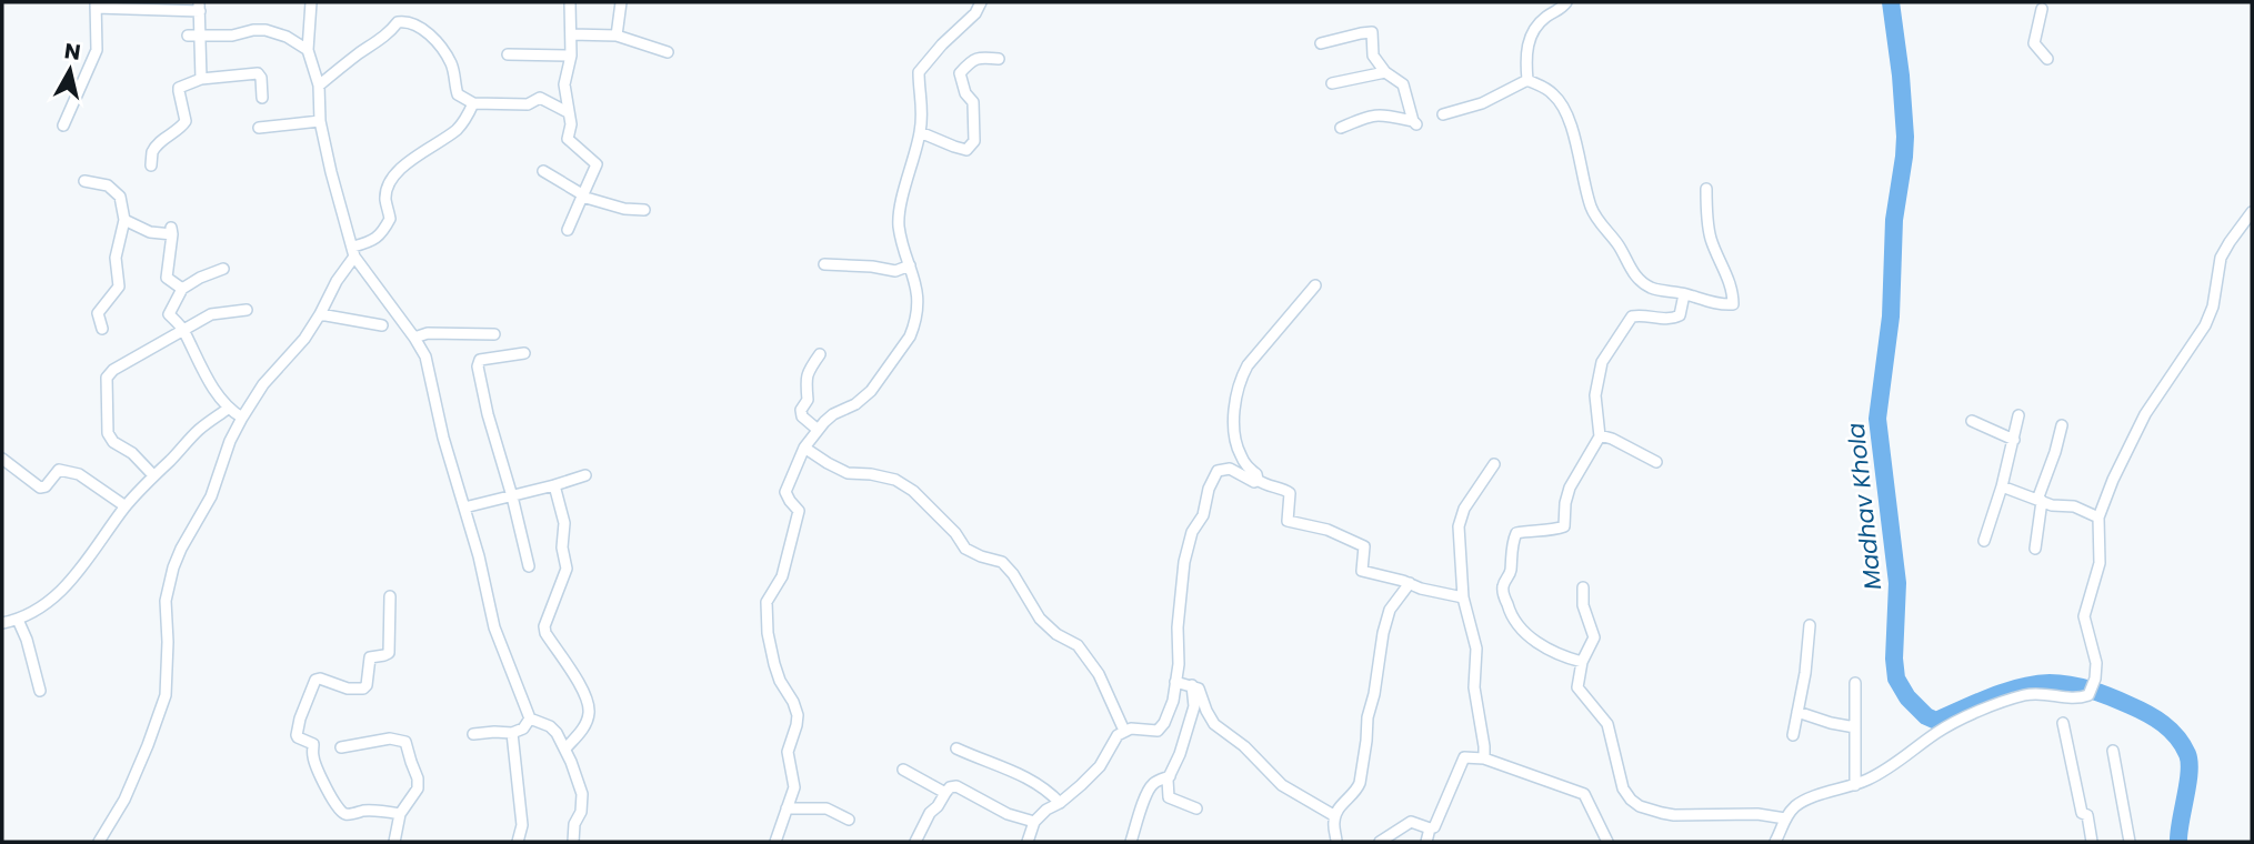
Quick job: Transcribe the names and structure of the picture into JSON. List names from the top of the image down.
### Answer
{
  "water": ["Madhav Khola"],
  "north": "top"
}
